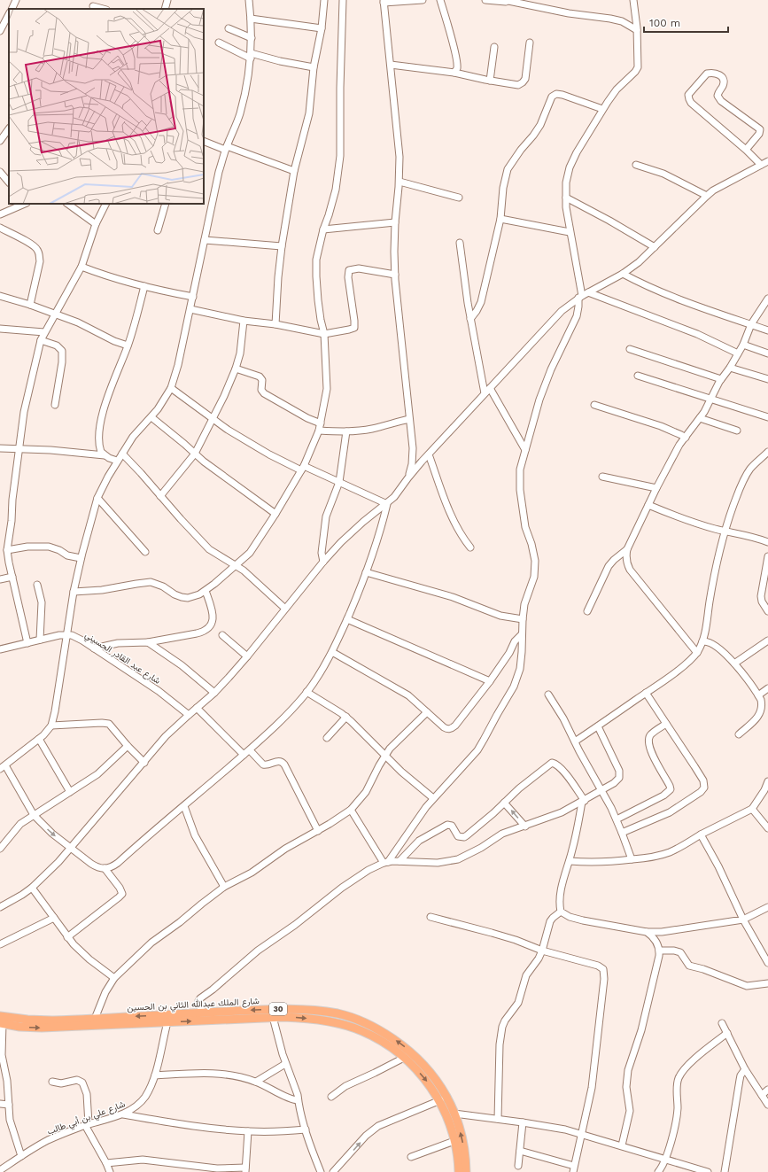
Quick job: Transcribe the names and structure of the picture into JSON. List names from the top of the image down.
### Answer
{
  "streets": {
    "main road": ["شارع الملك عبدالله الثاني بن الحسين", "30"],
    "street": ["شارع عبد القادر الحسيني", "شارع علي بن أبي طالب"]
  },
  "crossings": [
    ["شارع الملك عبدالله الثاني بن الحسين", "شارع علي بن أبي طالب"]
  ],
  "scale_bar": "100 m"
}
